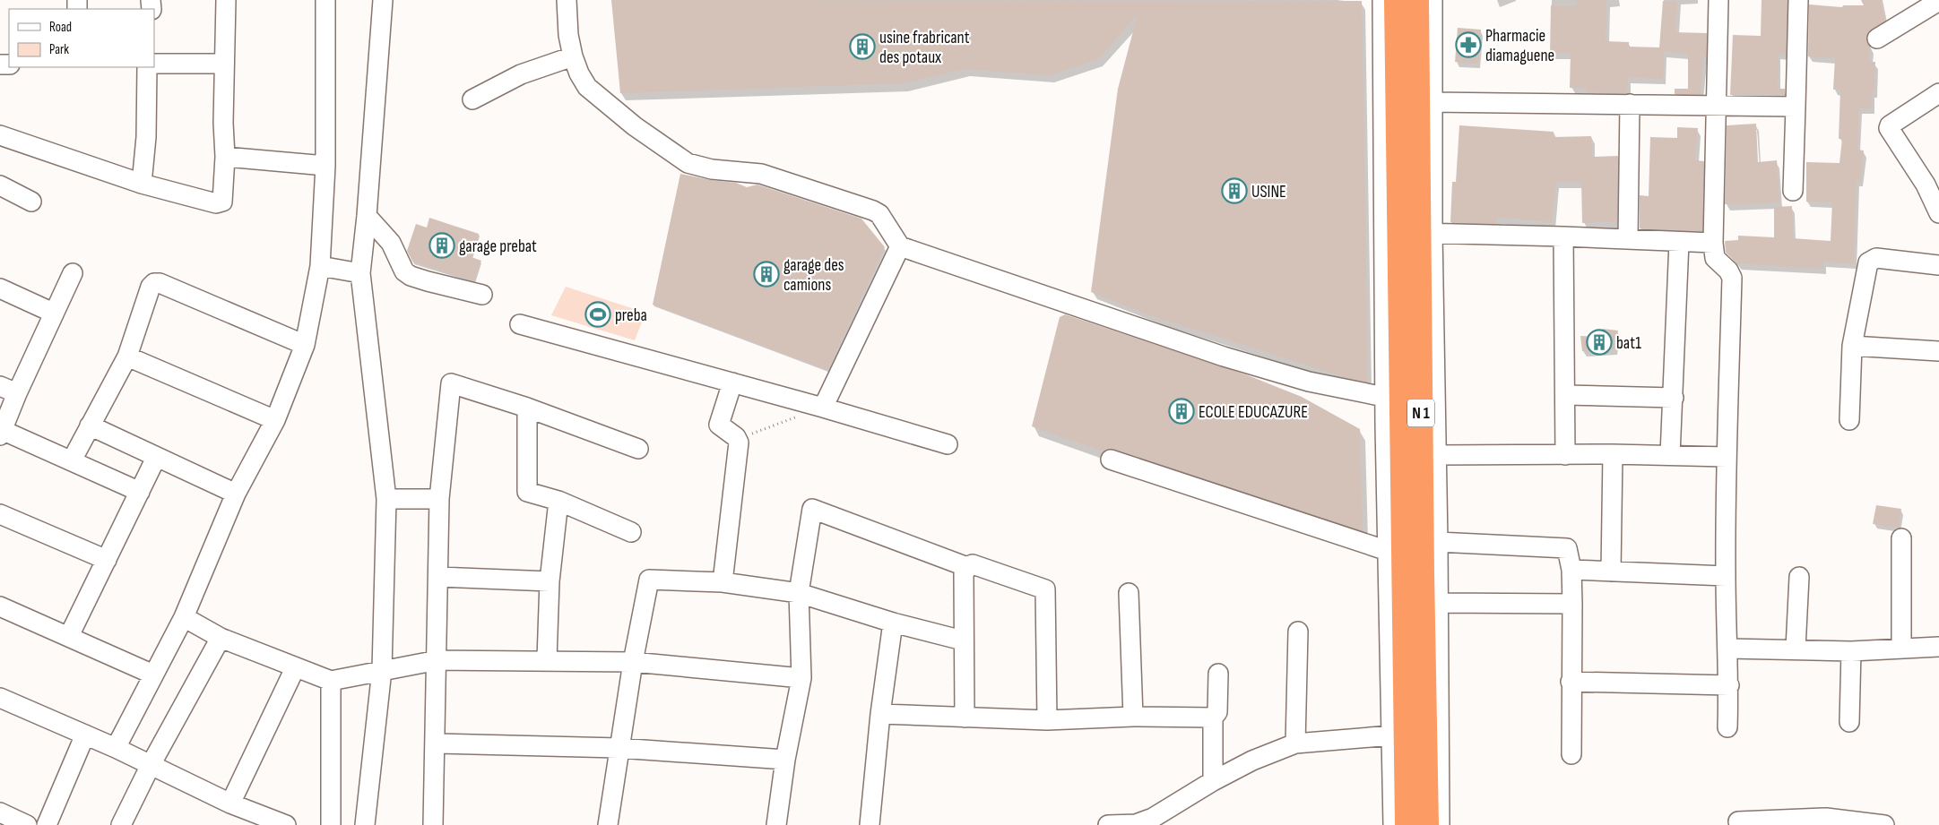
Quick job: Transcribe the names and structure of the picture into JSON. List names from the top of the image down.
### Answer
{
  "streets": {
    "highway": ["N 1"]
  },
  "places": {
    "pharmacy": ["Pharmacie diamaguene"],
    "building": [
      "usine frabricant des potaux",
      "USINE",
      "garage prebat",
      "garage des camions",
      "bat1",
      "ECOLE EDUCAZURE"
    ],
    "sports": ["preba"]
  },
  "legend": ["Road", "Park"]
}
